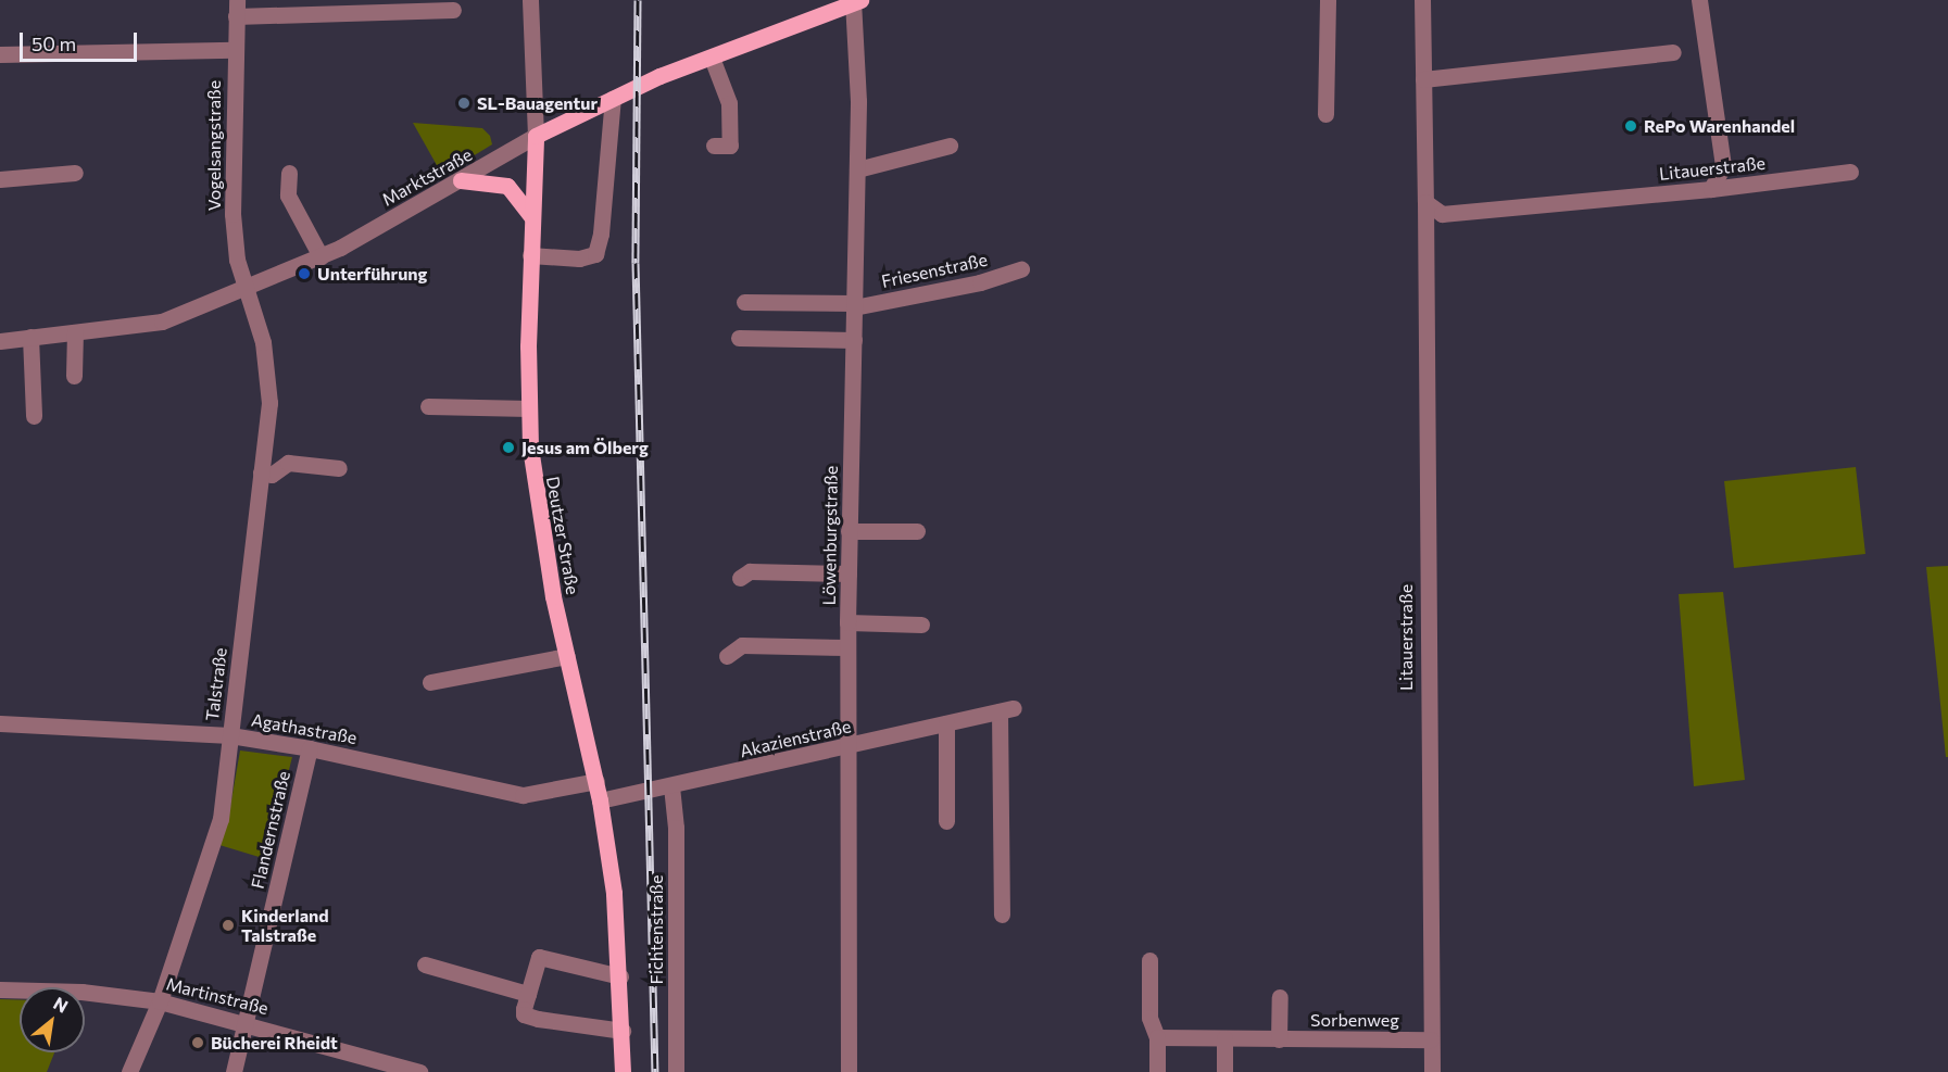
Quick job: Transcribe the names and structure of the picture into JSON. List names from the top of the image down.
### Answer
{
  "streets": {
    "main road": ["Marktstraße", "Deutzer Straße"],
    "street": [
      "Vogelsangstraße",
      "Litauerstraße",
      "Friesenstraße",
      "Löwenburgstraße",
      "Talstraße",
      "Agathastraße",
      "Akazienstraße",
      "Flandernstraße",
      "Fichtenstraße",
      "Martinstraße",
      "Sorbenweg"
    ]
  },
  "crossings": [
    ["Vogelsangstraße", "Marktstraße"],
    ["Vogelsangstraße", "Talstraße"],
    ["Litauerstraße", "Sorbenweg"],
    ["Marktstraße", "Deutzer Straße"],
    ["Marktstraße", "Löwenburgstraße"],
    ["Marktstraße", "Talstraße"],
    ["Friesenstraße", "Löwenburgstraße"],
    ["Deutzer Straße", "Agathastraße"],
    ["Deutzer Straße", "Akazienstraße"],
    ["Löwenburgstraße", "Akazienstraße"],
    ["Talstraße", "Agathastraße"],
    ["Talstraße", "Martinstraße"],
    ["Agathastraße", "Flandernstraße"],
    ["Akazienstraße", "Fichtenstraße"],
    ["Flandernstraße", "Martinstraße"]
  ],
  "places": [
    "SL-Bauagentur",
    "RePo Warenhandel",
    "Unterführung",
    "Jesus am Ölberg",
    "Kinderland Talstraße",
    "Bücherei Rheidt"
  ],
  "scale_bar": "50 m",
  "north": "top right"
}
